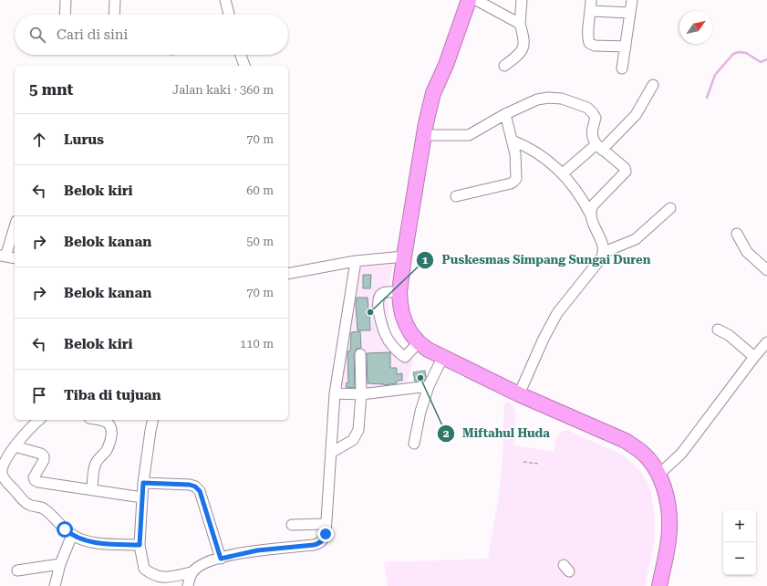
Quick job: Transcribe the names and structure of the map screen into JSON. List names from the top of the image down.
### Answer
{
  "places": ["Puskesmas Simpang Sungai Duren", "Miftahul Huda"],
  "north": "top right",
  "page": {
    "search": "Cari di sini",
    "heading": ["5 mnt", "Jalan kaki · 360 m"],
    "list": [
      ["Lurus", "70 m"],
      ["Belok kiri", "60 m"],
      ["Belok kanan", "50 m"],
      ["Belok kanan", "70 m"],
      ["Belok kiri", "110 m"],
      "Tiba di tujuan"
    ],
    "map_buttons": ["+", "−"]
  }
}
